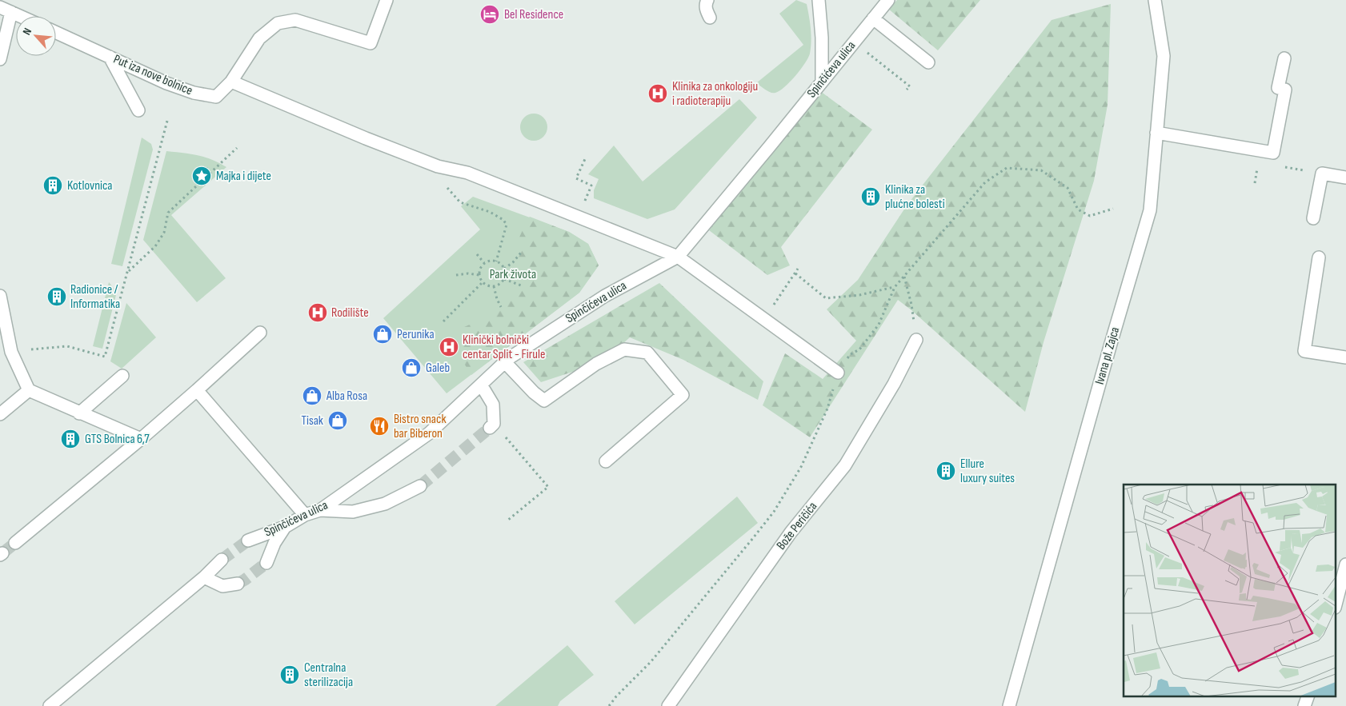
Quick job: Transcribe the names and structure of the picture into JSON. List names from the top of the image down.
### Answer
{
  "streets": {
    "street": [
      "Spinčićeva ulica",
      "Put iza nove bolnice",
      "Ivana pl. Zajca",
      "Bože Peričića"
    ]
  },
  "parks": ["Park života"],
  "places": {
    "hotel": ["Bel Residence"],
    "hospital": ["Klinika za onkologiju i radioterapiju", "Rodilište", "Klinički bolnički centar Split - Firule"],
    "place": ["Majka i dijete"],
    "building": [
      "Kotlovnica",
      "Klinika za plućne bolesti",
      "Radionice / Informatika",
      "GTS Bolnica 6,7",
      "Ellure luxury suites",
      "Centralna sterilizacija"
    ],
    "shop": [
      "Perunika",
      "Galeb",
      "Alba Rosa",
      "Tisak"
    ],
    "restaurant": ["Bistro snack bar Biberon"]
  },
  "north": "top left"
}
